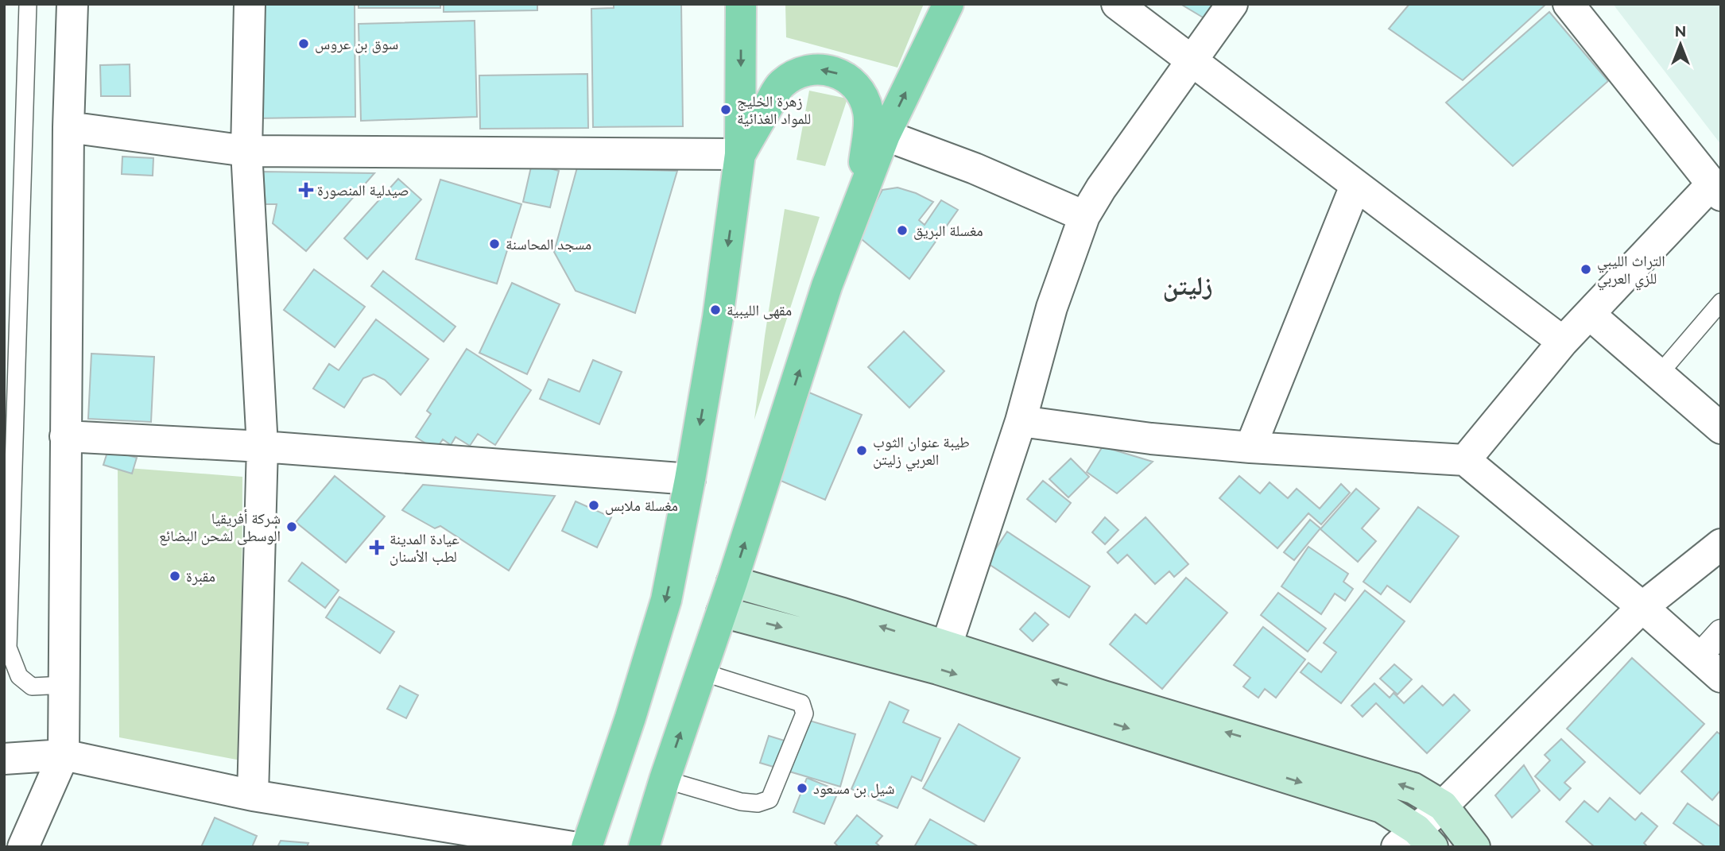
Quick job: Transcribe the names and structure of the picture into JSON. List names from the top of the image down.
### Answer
{
  "districts": ["زليتن"],
  "places": {
    "other": [
      "سوق بن عروس",
      "زهرة الخليج للمواد الغذائية",
      "مغسلة البريق",
      "مسجد المحاسنة",
      "التراث الليبي للزي العربي",
      "مقهى الليبية",
      "طيبة عنوان الثوب العربي زليتن",
      "مغسلة ملابس",
      "شركة أفريقيا الوسطى لشحن البضائع",
      "مقبرة",
      "شيل بن مسعود"
    ],
    "health": ["صيدلية المنصورة", "عيادة المدينة لطب الأسنان"]
  },
  "north": "top"
}
